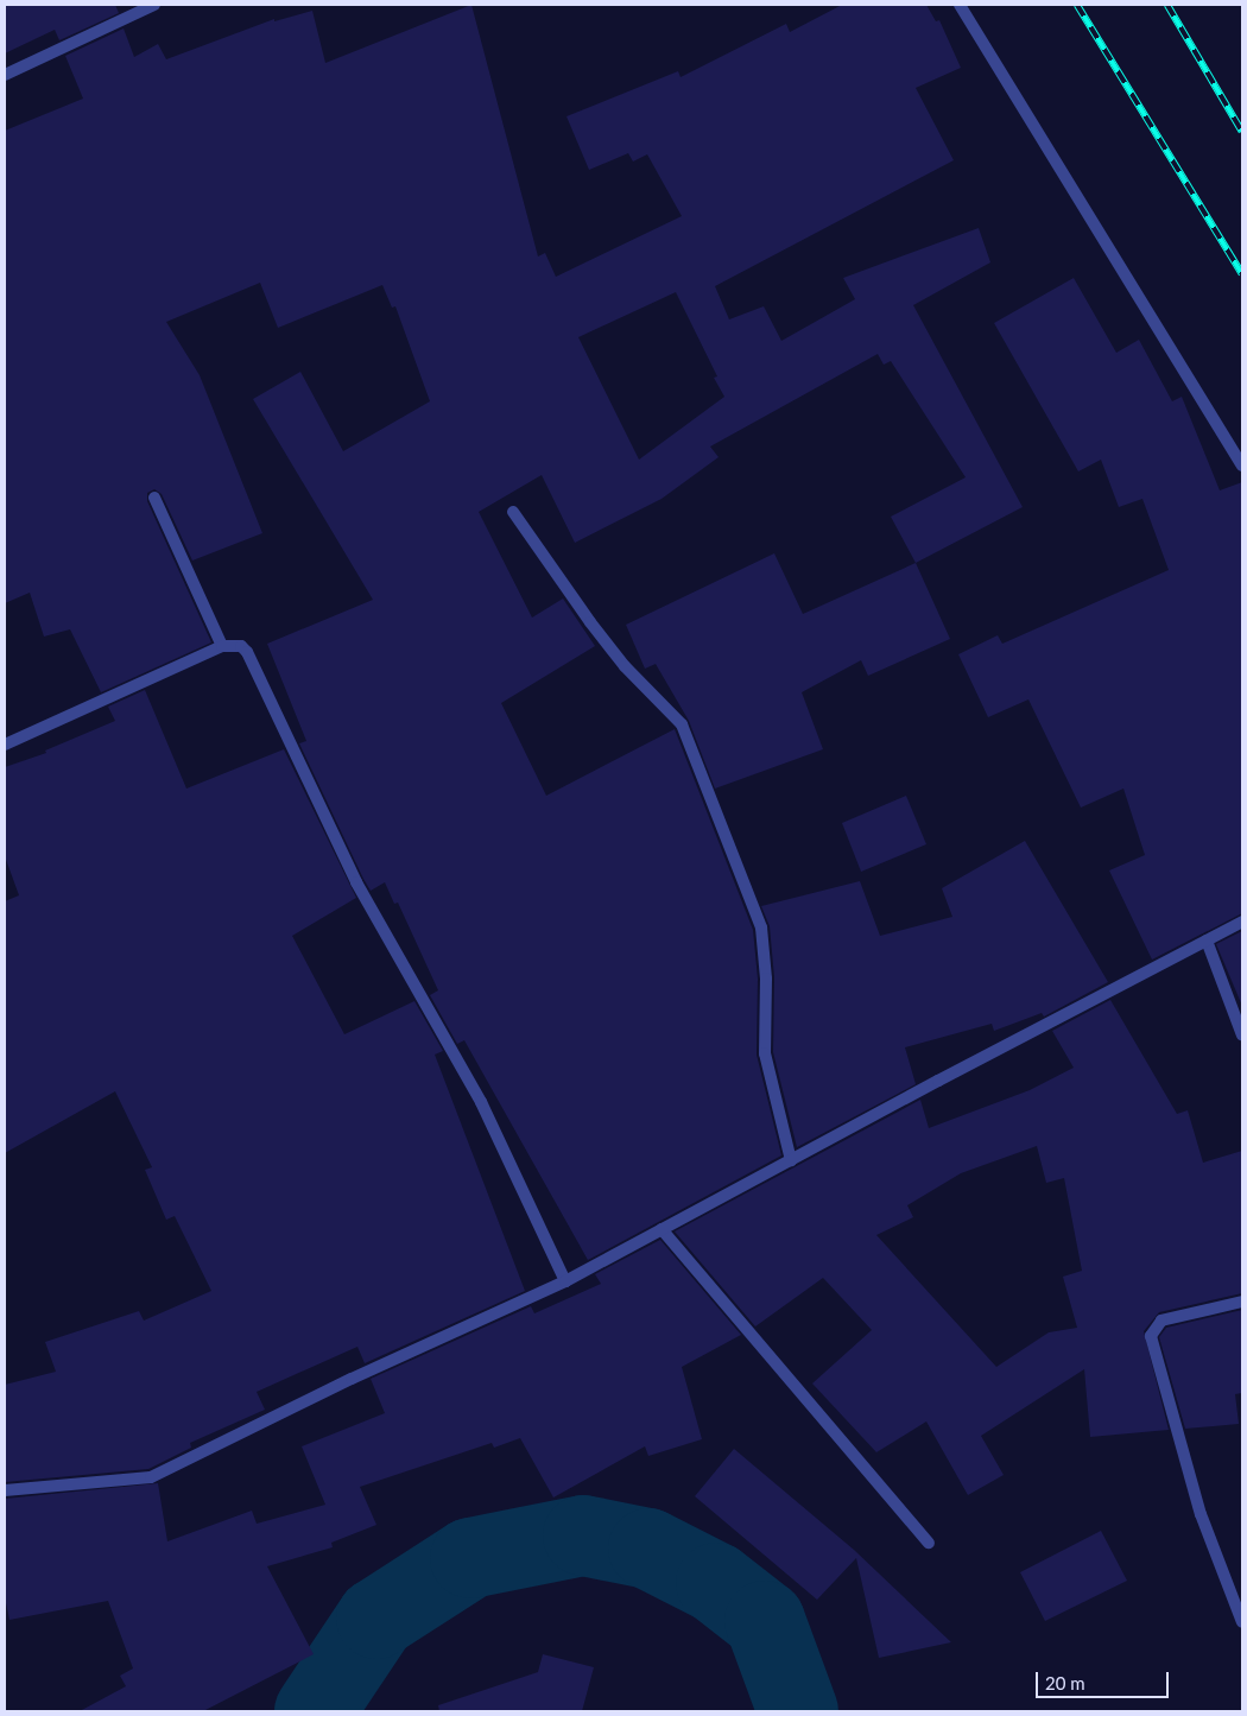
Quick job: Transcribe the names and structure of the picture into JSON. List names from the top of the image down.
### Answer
{
  "scale_bar": "20 m"
}
